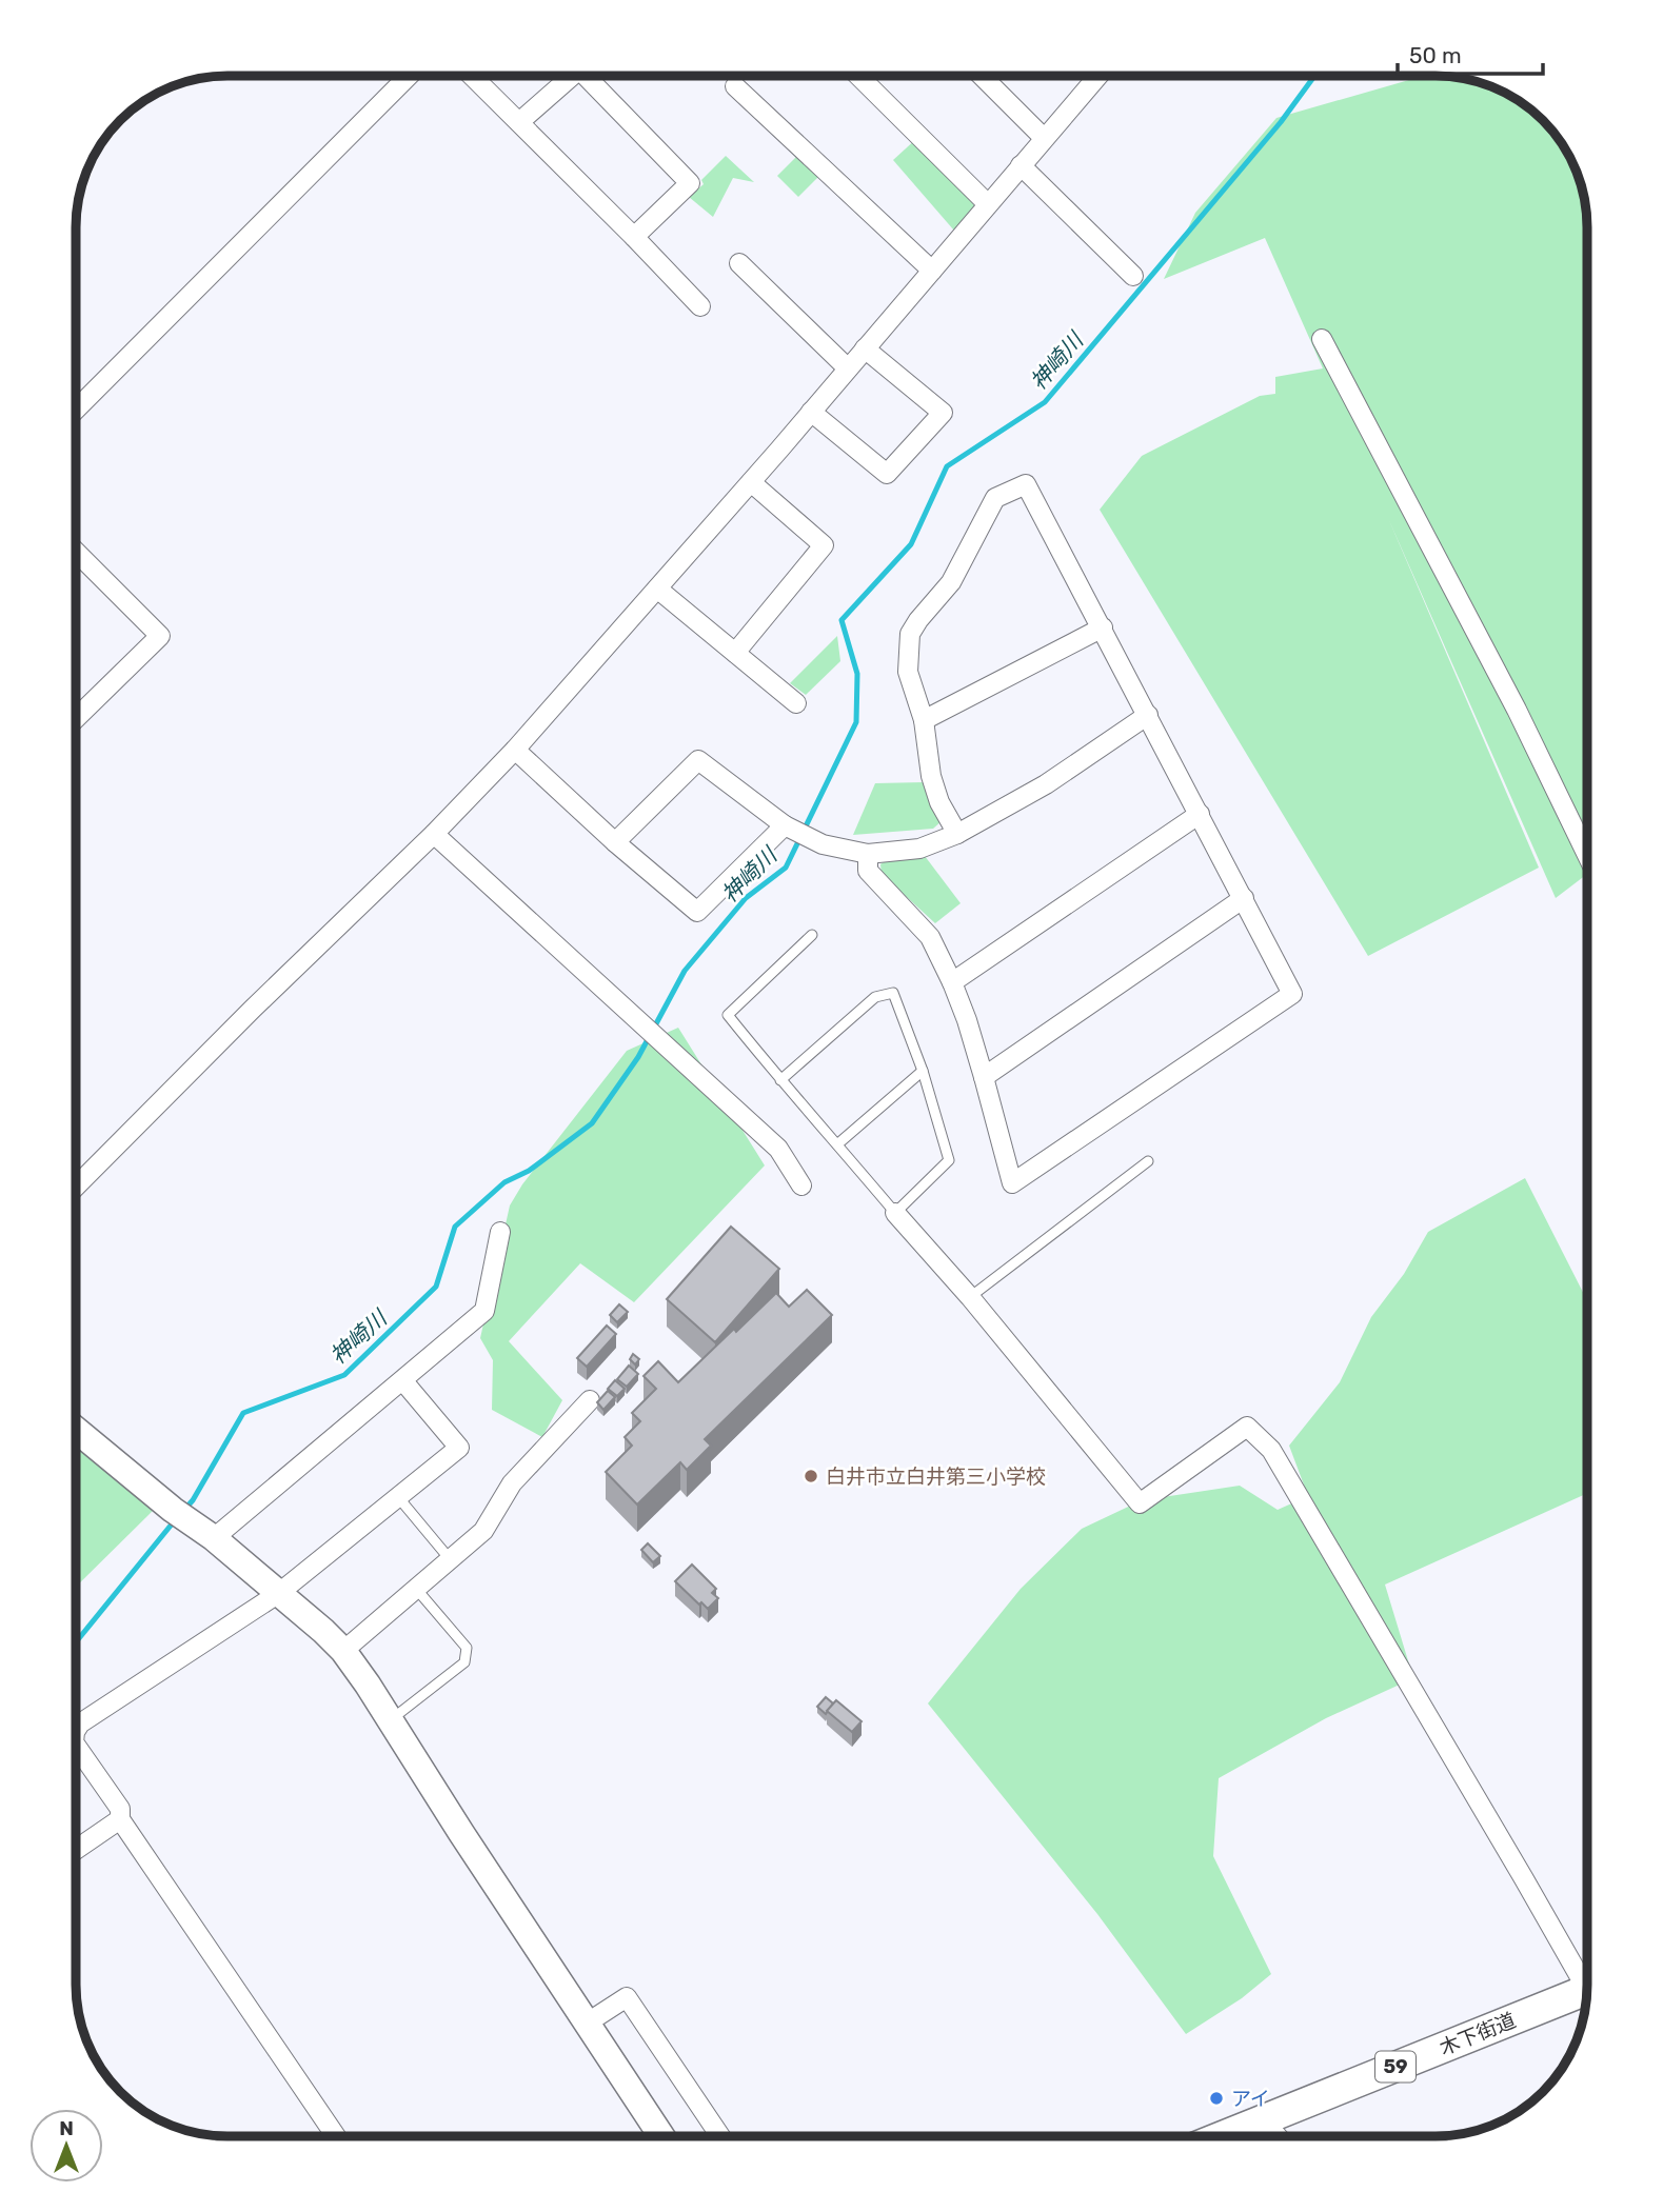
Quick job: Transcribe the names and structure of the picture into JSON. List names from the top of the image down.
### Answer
{
  "streets": {
    "main road": ["木下街道", "59"]
  },
  "water": ["神崎川"],
  "places": ["白井市立白井第三小学校", "アイ"],
  "scale_bar": "50 m",
  "north": "top"
}
